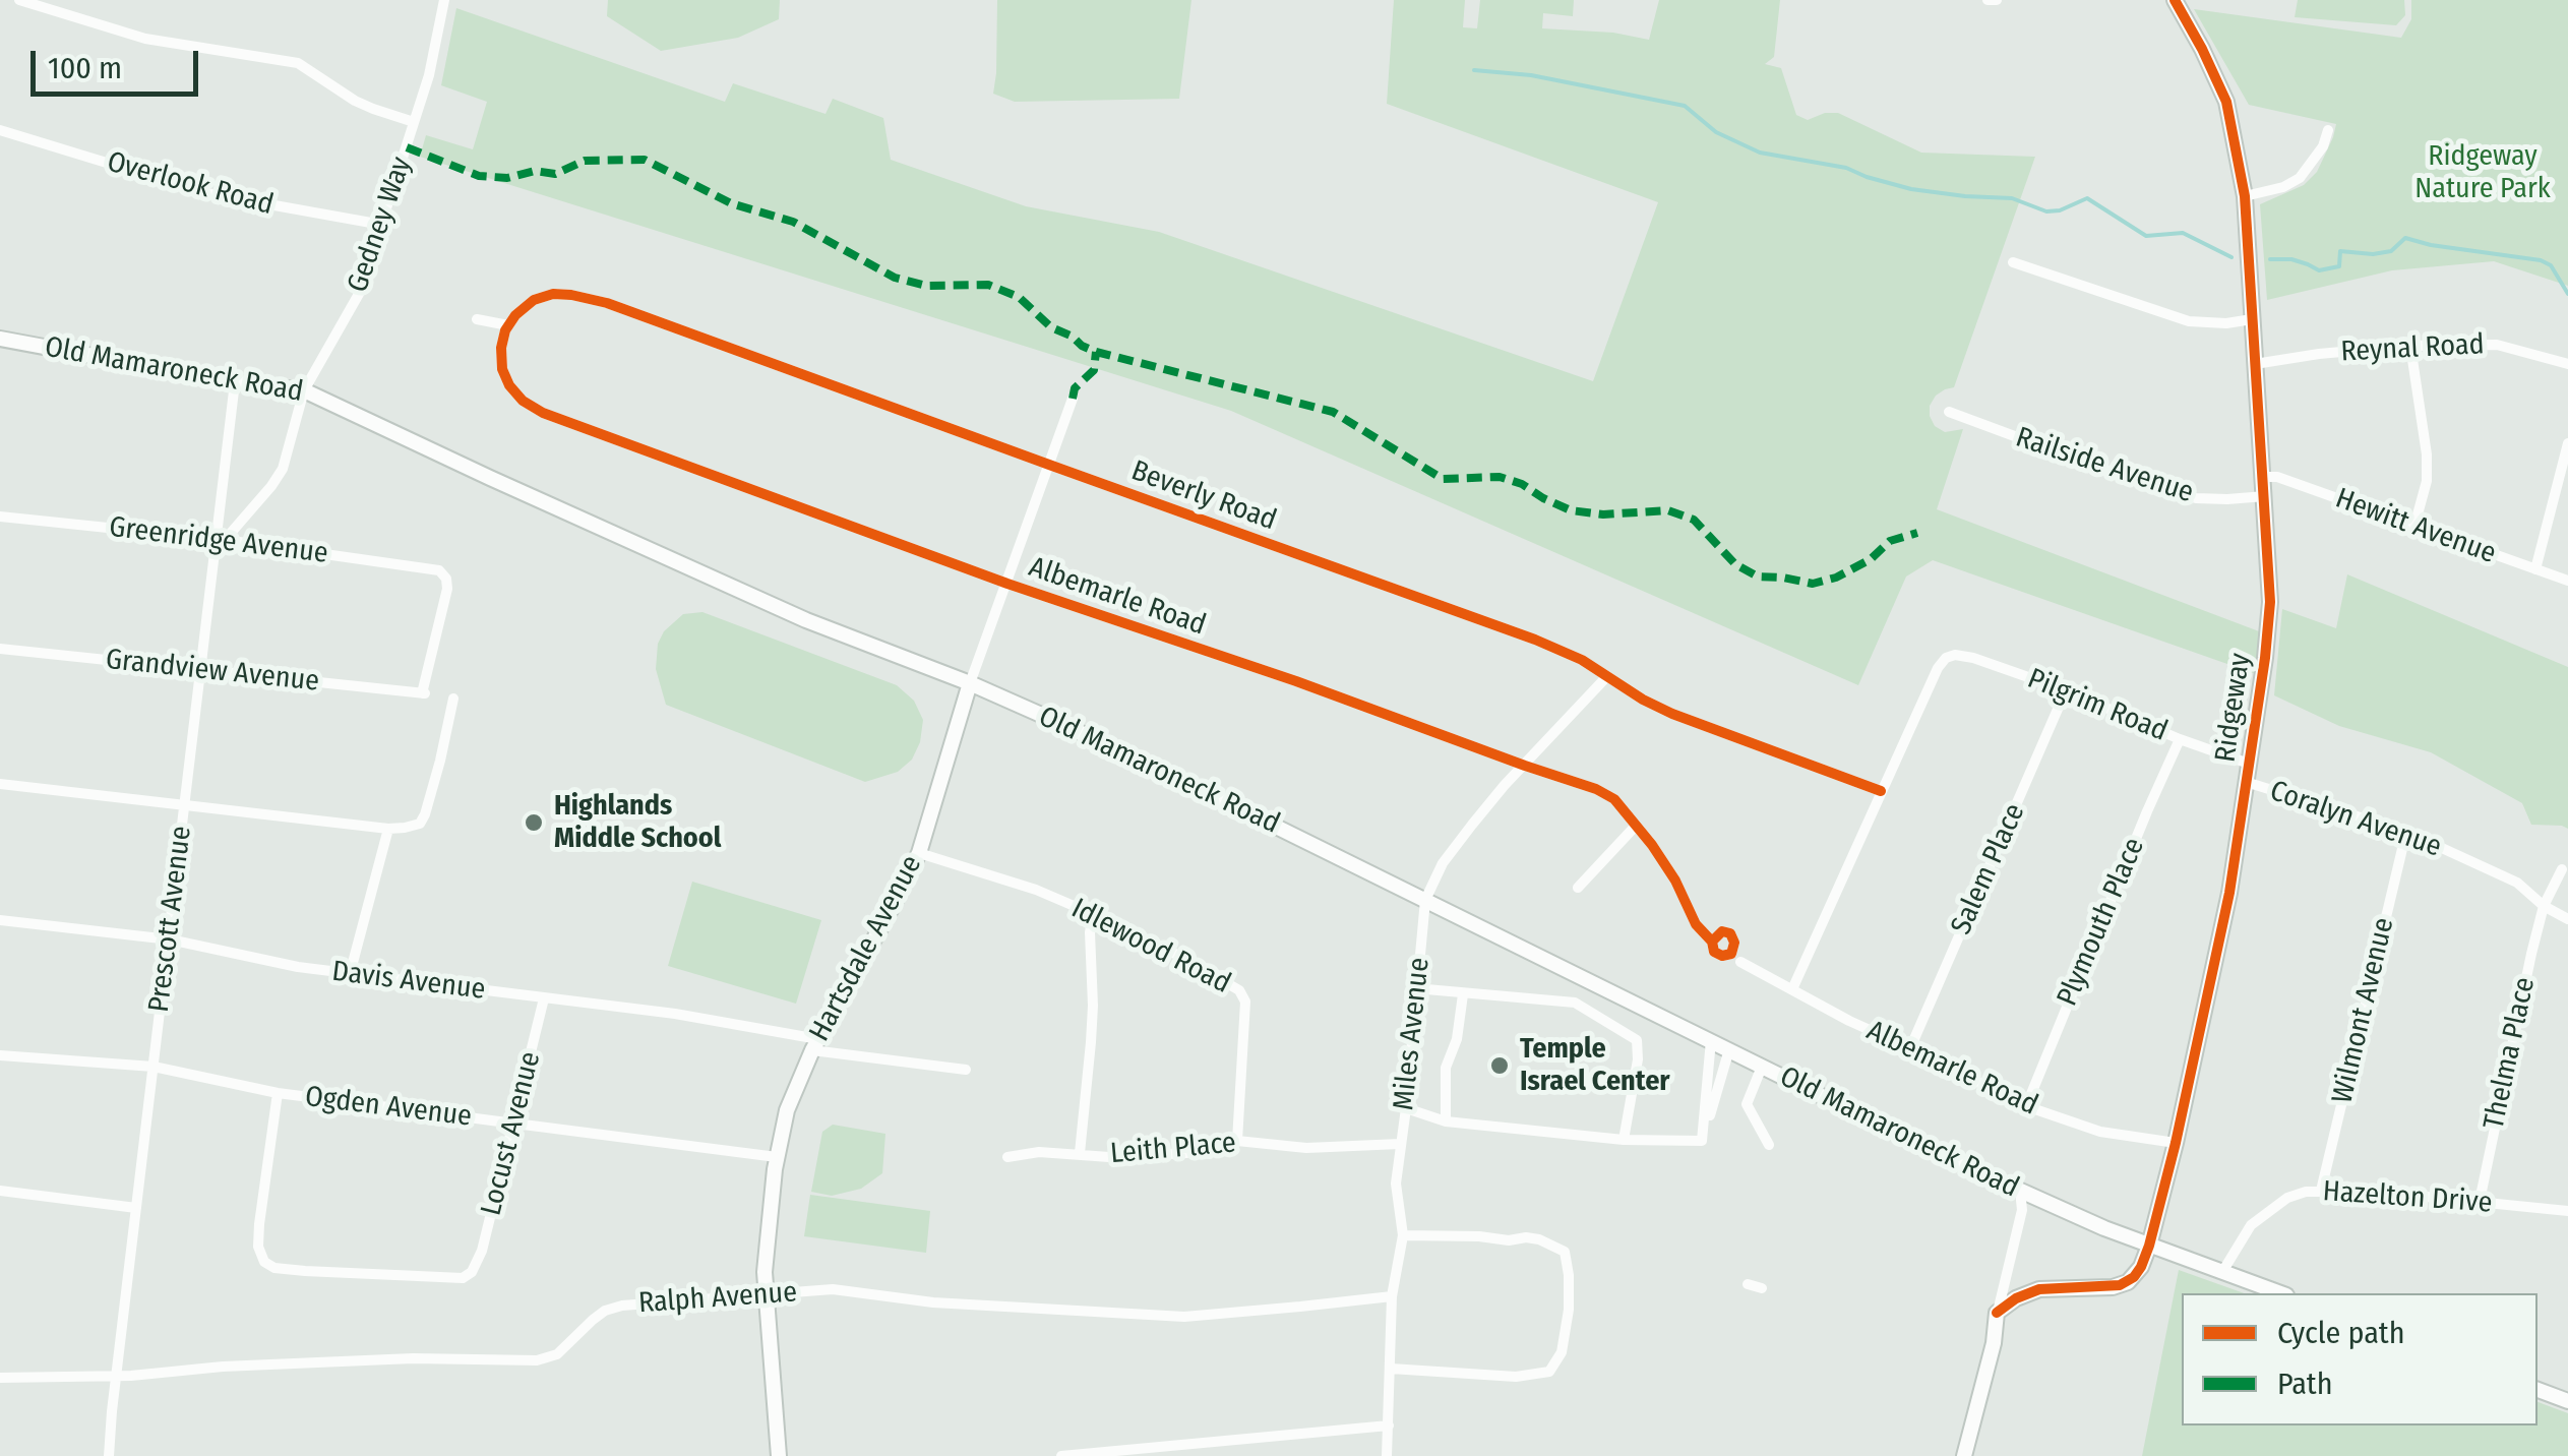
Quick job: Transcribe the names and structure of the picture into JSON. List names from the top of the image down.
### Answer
{
  "streets": {
    "main road": ["Old Mamaroneck Road", "Ridgeway", "Hartsdale Avenue"],
    "street": [
      "Overlook Road",
      "Gedney Way",
      "Reynal Road",
      "Railside Avenue",
      "Beverly Road",
      "Hewitt Avenue",
      "Greenridge Avenue",
      "Albemarle Road",
      "Grandview Avenue",
      "Pilgrim Road",
      "Coralyn Avenue",
      "Salem Place",
      "Prescott Avenue",
      "Plymouth Place",
      "Idlewood Road",
      "Davis Avenue",
      "Wilmont Avenue",
      "Miles Avenue",
      "Thelma Place",
      "Ogden Avenue",
      "Locust Avenue",
      "Leith Place",
      "Hazelton Drive",
      "Ralph Avenue"
    ]
  },
  "crossings": [
    ["Overlook Road", "Gedney Way"],
    ["Gedney Way", "Old Mamaroneck Road"],
    ["Gedney Way", "Greenridge Avenue"],
    ["Gedney Way", "Prescott Avenue"],
    ["Reynal Road", "Ridgeway"],
    ["Old Mamaroneck Road", "Ridgeway"],
    ["Old Mamaroneck Road", "Prescott Avenue"],
    ["Old Mamaroneck Road", "Hartsdale Avenue"],
    ["Old Mamaroneck Road", "Miles Avenue"],
    ["Old Mamaroneck Road", "Hazelton Drive"],
    ["Railside Avenue", "Ridgeway"],
    ["Beverly Road", "Albemarle Road"],
    ["Beverly Road", "Pilgrim Road"],
    ["Beverly Road", "Hartsdale Avenue"],
    ["Beverly Road", "Miles Avenue"],
    ["Hewitt Avenue", "Ridgeway"],
    ["Greenridge Avenue", "Grandview Avenue"],
    ["Greenridge Avenue", "Prescott Avenue"],
    ["Albemarle Road", "Ridgeway"],
    ["Albemarle Road", "Salem Place"],
    ["Albemarle Road", "Plymouth Place"],
    ["Albemarle Road", "Hartsdale Avenue"],
    ["Albemarle Road", "Miles Avenue"],
    ["Grandview Avenue", "Prescott Avenue"],
    ["Pilgrim Road", "Ridgeway"],
    ["Pilgrim Road", "Salem Place"],
    ["Pilgrim Road", "Plymouth Place"],
    ["Ridgeway", "Coralyn Avenue"],
    ["Coralyn Avenue", "Wilmont Avenue"],
    ["Coralyn Avenue", "Thelma Place"],
    ["Prescott Avenue", "Davis Avenue"],
    ["Prescott Avenue", "Ogden Avenue"],
    ["Prescott Avenue", "Ralph Avenue"],
    ["Idlewood Road", "Hartsdale Avenue"],
    ["Idlewood Road", "Leith Place"],
    ["Hartsdale Avenue", "Davis Avenue"],
    ["Hartsdale Avenue", "Ogden Avenue"],
    ["Hartsdale Avenue", "Ralph Avenue"],
    ["Davis Avenue", "Locust Avenue"],
    ["Wilmont Avenue", "Hazelton Drive"],
    ["Miles Avenue", "Leith Place"],
    ["Miles Avenue", "Ralph Avenue"],
    ["Thelma Place", "Hazelton Drive"],
    ["Ogden Avenue", "Locust Avenue"]
  ],
  "parks": ["Ridgeway Nature Park"],
  "places": ["Highlands Middle School", "Temple Israel Center"],
  "legend": ["Cycle path", "Path"],
  "scale_bar": "100 m"
}
